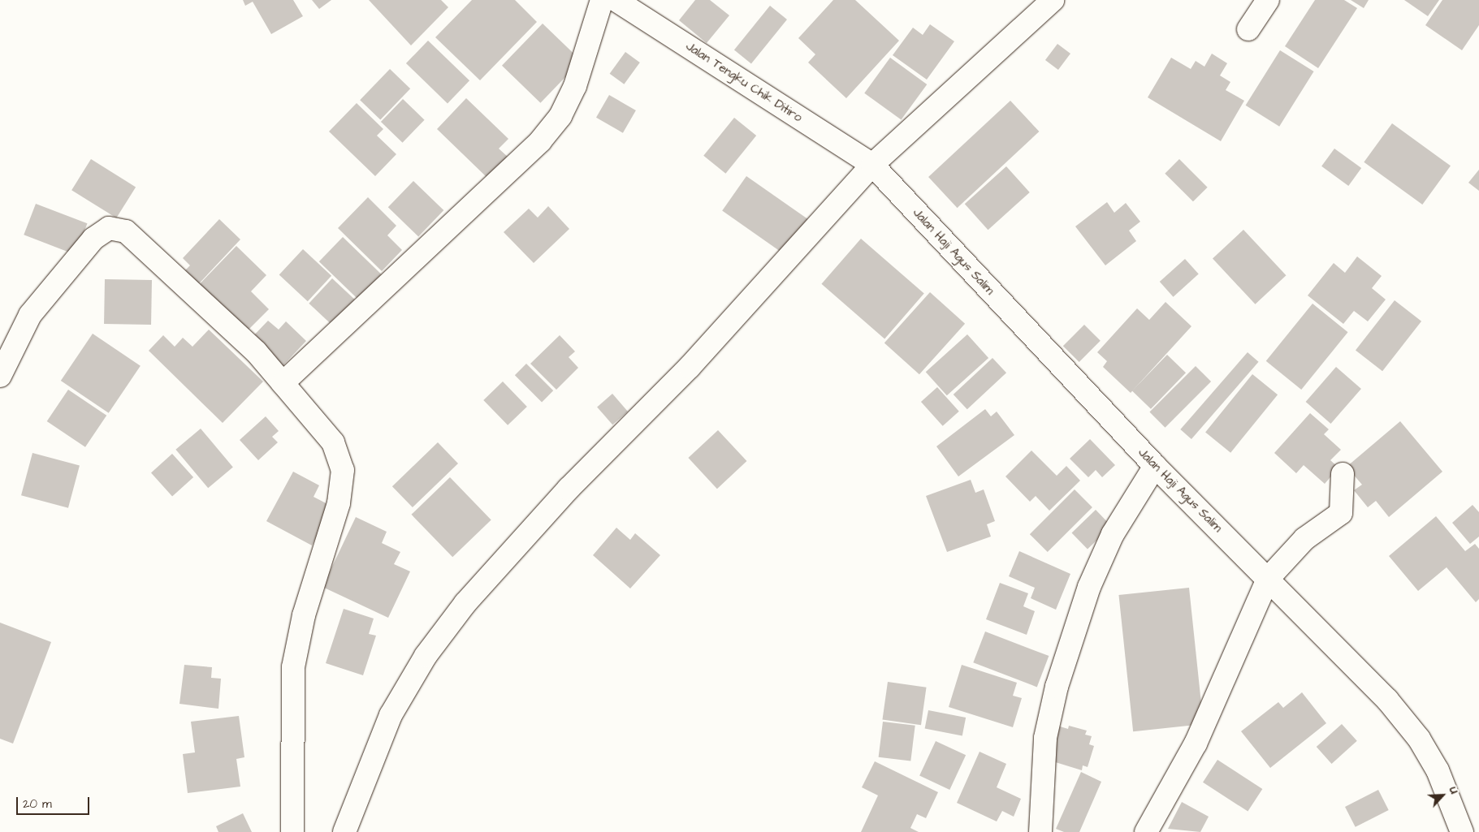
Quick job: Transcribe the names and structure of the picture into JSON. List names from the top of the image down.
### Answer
{
  "streets": {
    "street": ["Jalan Tengku Chik Ditiro", "Jalan Haji Agus Salim"]
  },
  "crossings": [
    ["Jalan Tengku Chik Ditiro", "Jalan Haji Agus Salim"]
  ],
  "scale_bar": "20 m",
  "north": "top right"
}
